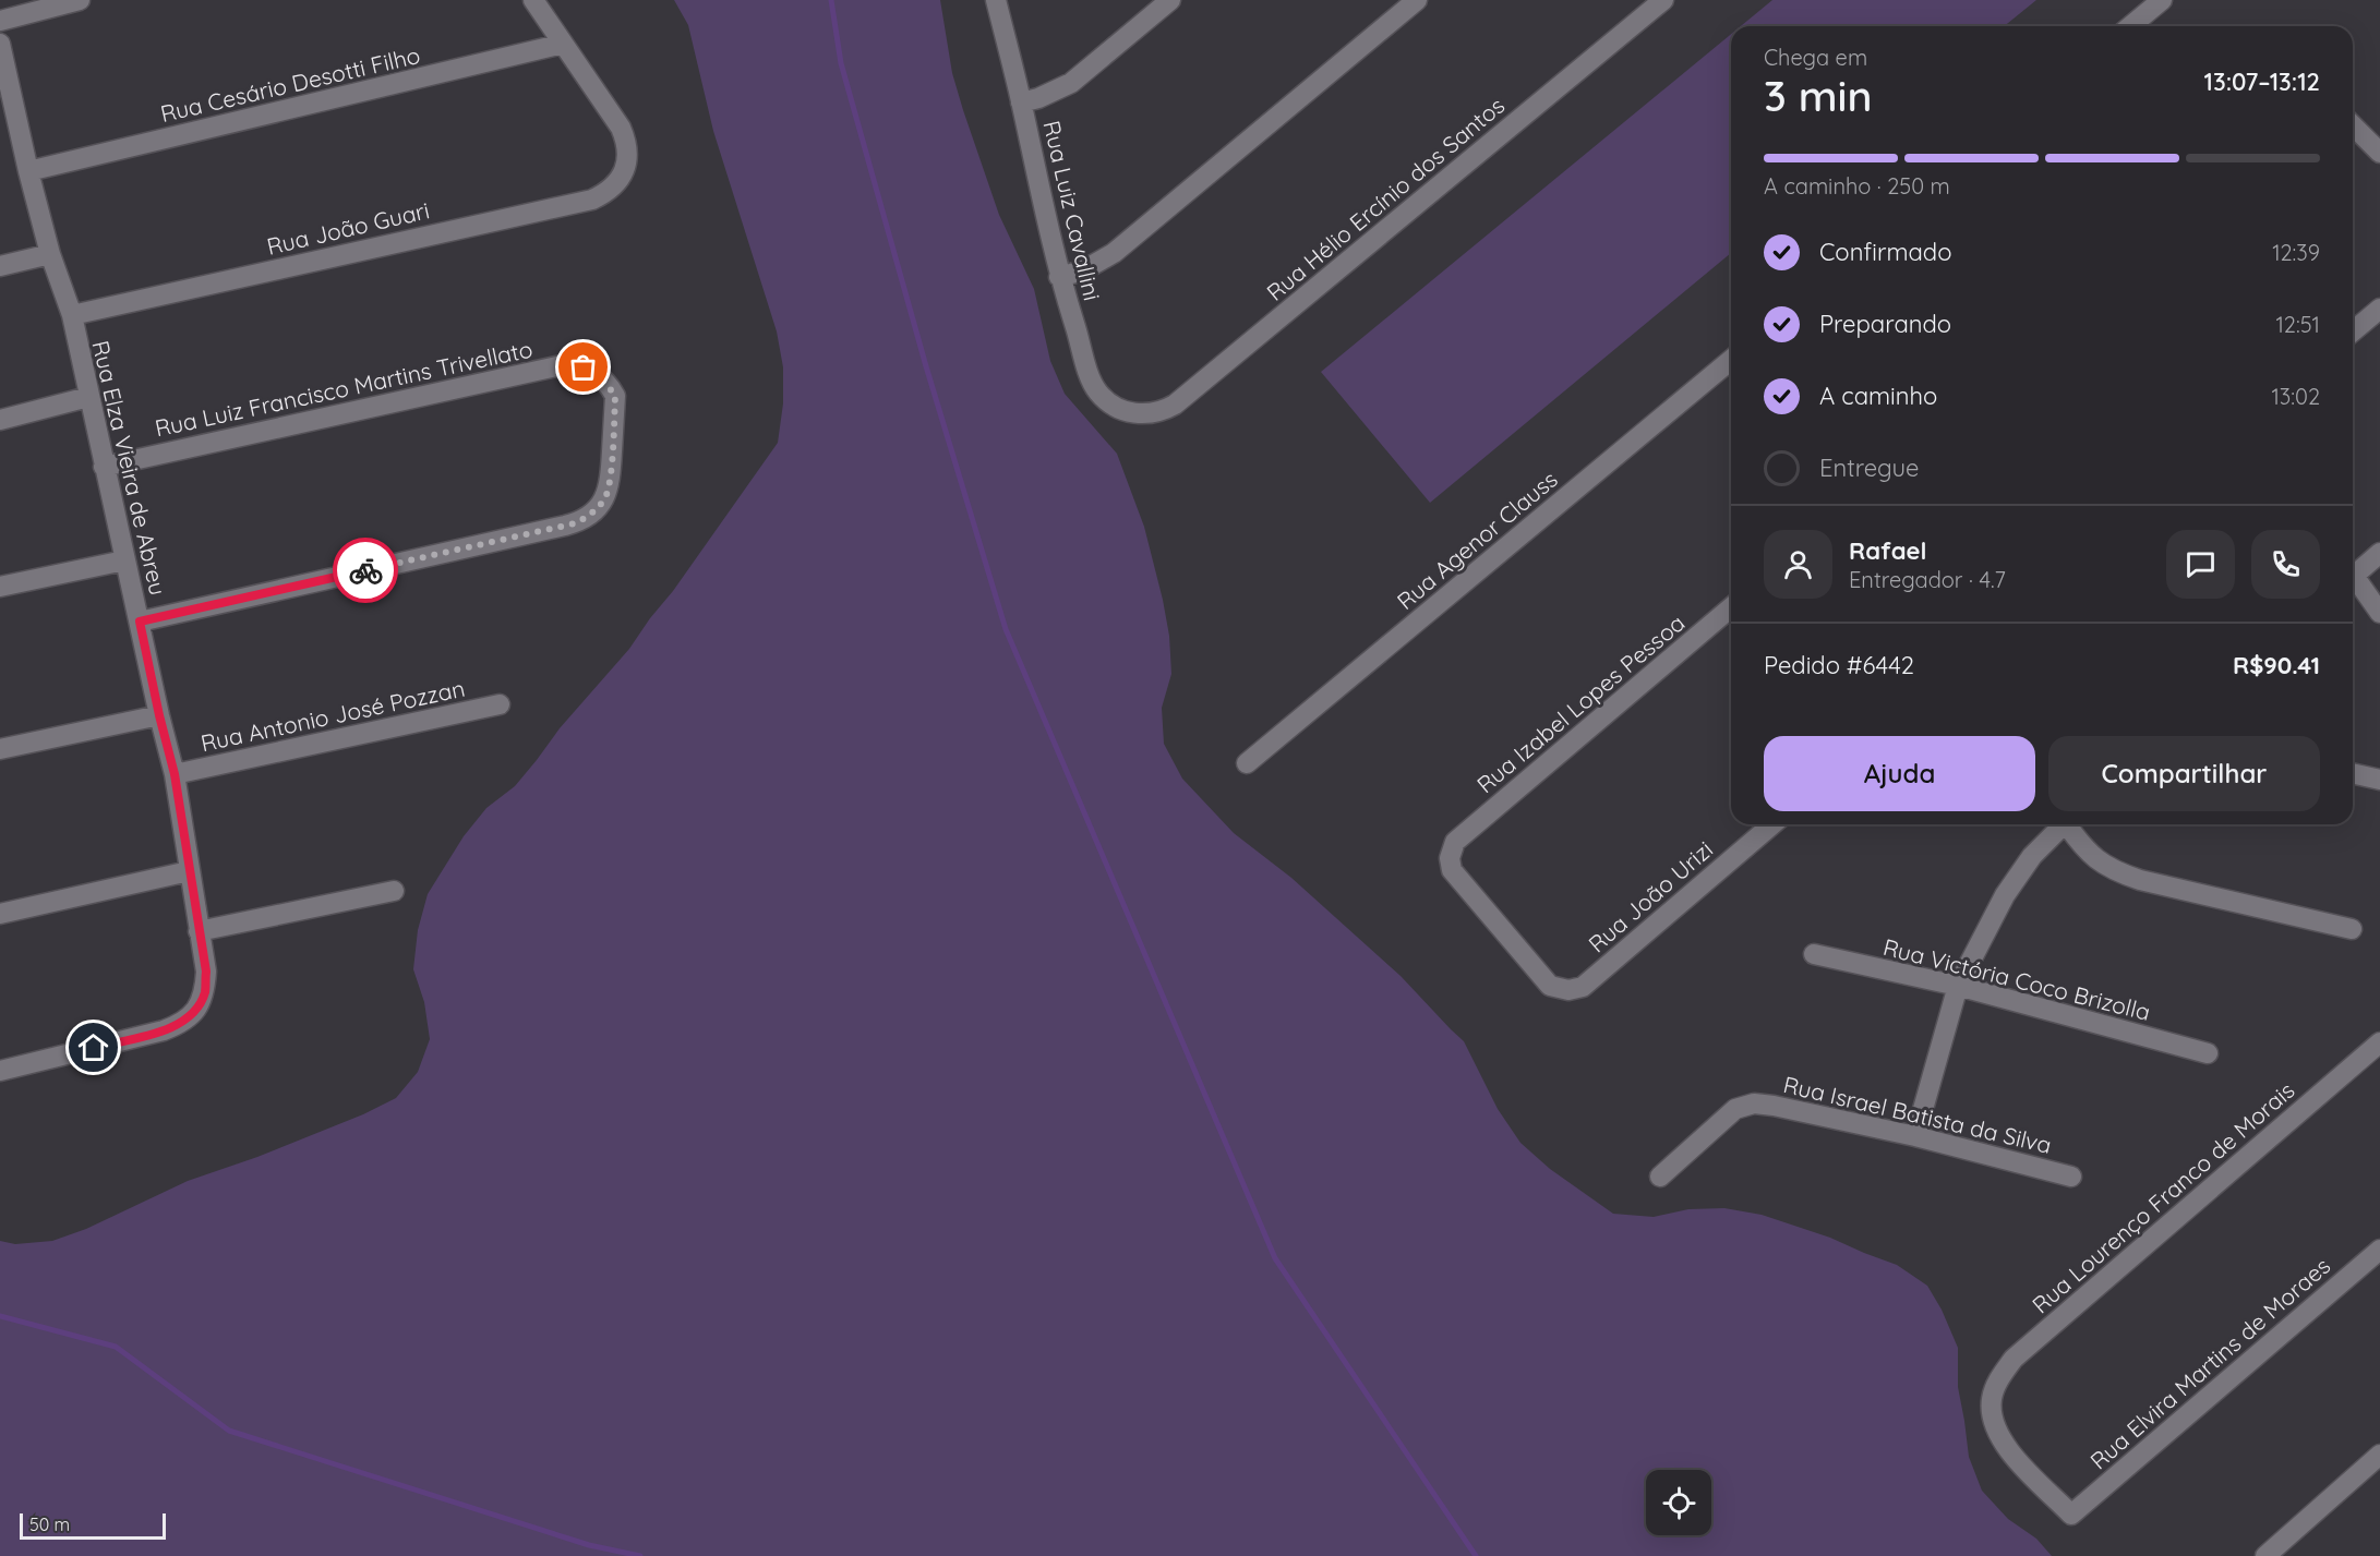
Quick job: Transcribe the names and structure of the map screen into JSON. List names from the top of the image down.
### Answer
{
  "streets": {
    "street": [
      "Rua Cesário Desotti Filho",
      "Rua Hélio Ercínio dos Santos",
      "Rua Luiz Cavallini",
      "Rua João Guari",
      "Rua Luiz Francisco Martins Trivellato",
      "Rua Elza Vieira de Abreu",
      "Rua Agenor Clauss",
      "Rua Izabel Lopes Pessoa",
      "Rua Antonio José Pozzan",
      "Rua João Urizi",
      "Rua Victória Coco Brizolla",
      "Rua Israel Batista da Silva",
      "Rua Lourenço Franco de Morais",
      "Rua Elvira Martins de Moraes"
    ]
  },
  "crossings": [
    ["Rua Cesário Desotti Filho", "Rua João Guari"],
    ["Rua Cesário Desotti Filho", "Rua Elza Vieira de Abreu"],
    ["Rua Hélio Ercínio dos Santos", "Rua Luiz Cavallini"],
    ["Rua João Guari", "Rua Elza Vieira de Abreu"],
    ["Rua Luiz Francisco Martins Trivellato", "Rua Elza Vieira de Abreu"],
    ["Rua Elza Vieira de Abreu", "Rua Antonio José Pozzan"],
    ["Rua Izabel Lopes Pessoa", "Rua João Urizi"],
    ["Rua Lourenço Franco de Morais", "Rua Elvira Martins de Moraes"]
  ],
  "scale_bar": "50 m",
  "page": {
    "heading": ["3 min", "Chega em", "13:07–13:12"],
    "panel": [
      "Rafael",
      "Entregador · 4.7",
      "Pedido #6442",
      "R$90.41"
    ],
    "bar": "A caminho · 250 m",
    "list": [
      ["Confirmado", "12:39"],
      ["Preparando", "12:51"],
      ["A caminho", "13:02"],
      "Entregue"
    ],
    "buttons": ["Ajuda", "Compartilhar"],
    "scale": "50 m"
  }
}
